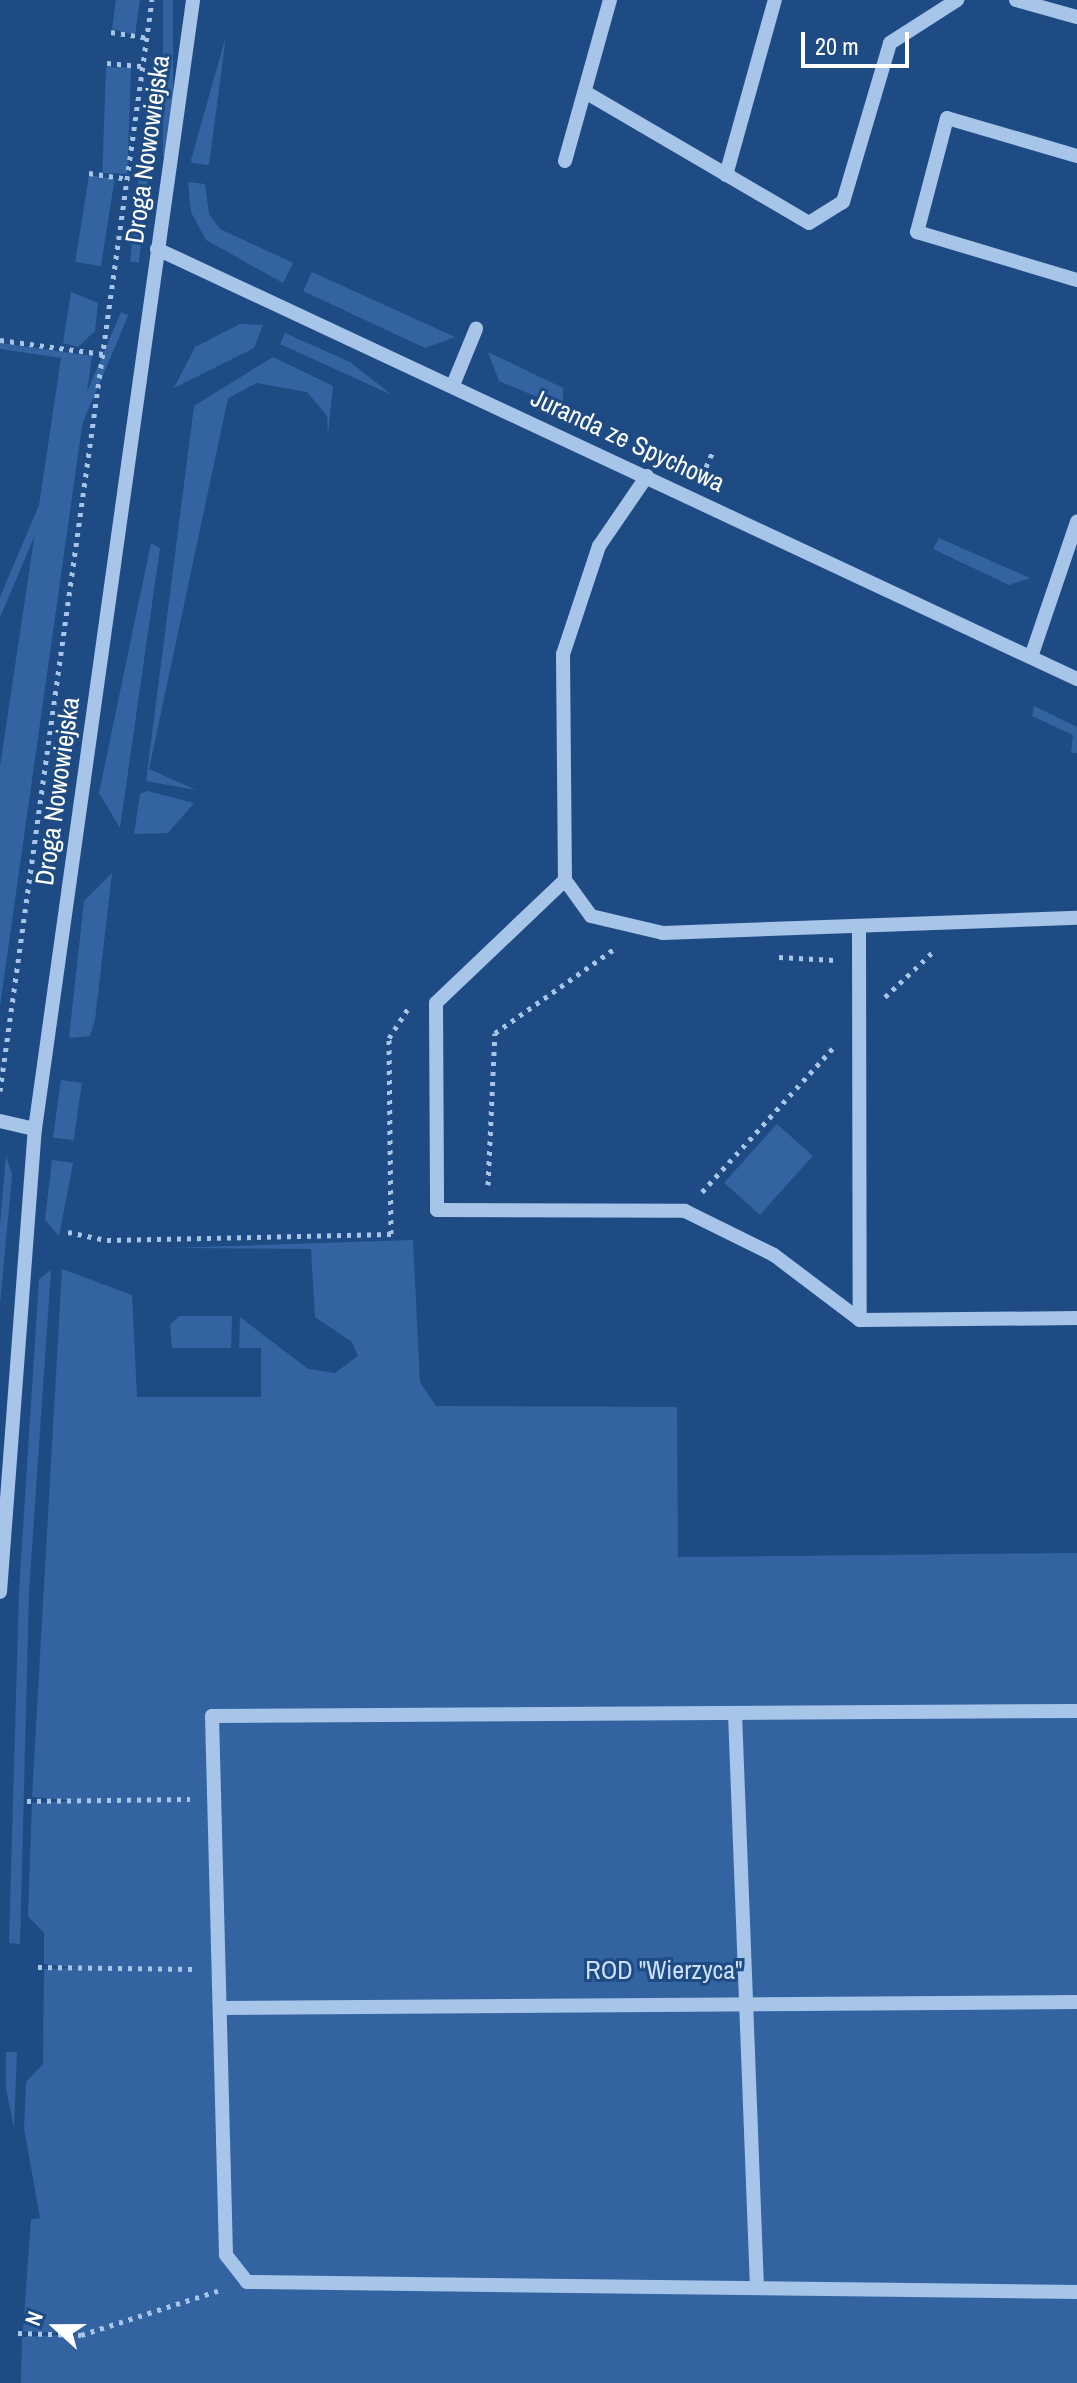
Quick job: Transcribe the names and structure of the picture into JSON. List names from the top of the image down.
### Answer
{
  "streets": {
    "street": ["Droga Nowowiejska", "Juranda ze Spychowa"]
  },
  "crossings": [
    ["Droga Nowowiejska", "Juranda ze Spychowa"]
  ],
  "parks": ["ROD \"Wierzyca\""],
  "scale_bar": "20 m",
  "north": "left"
}
